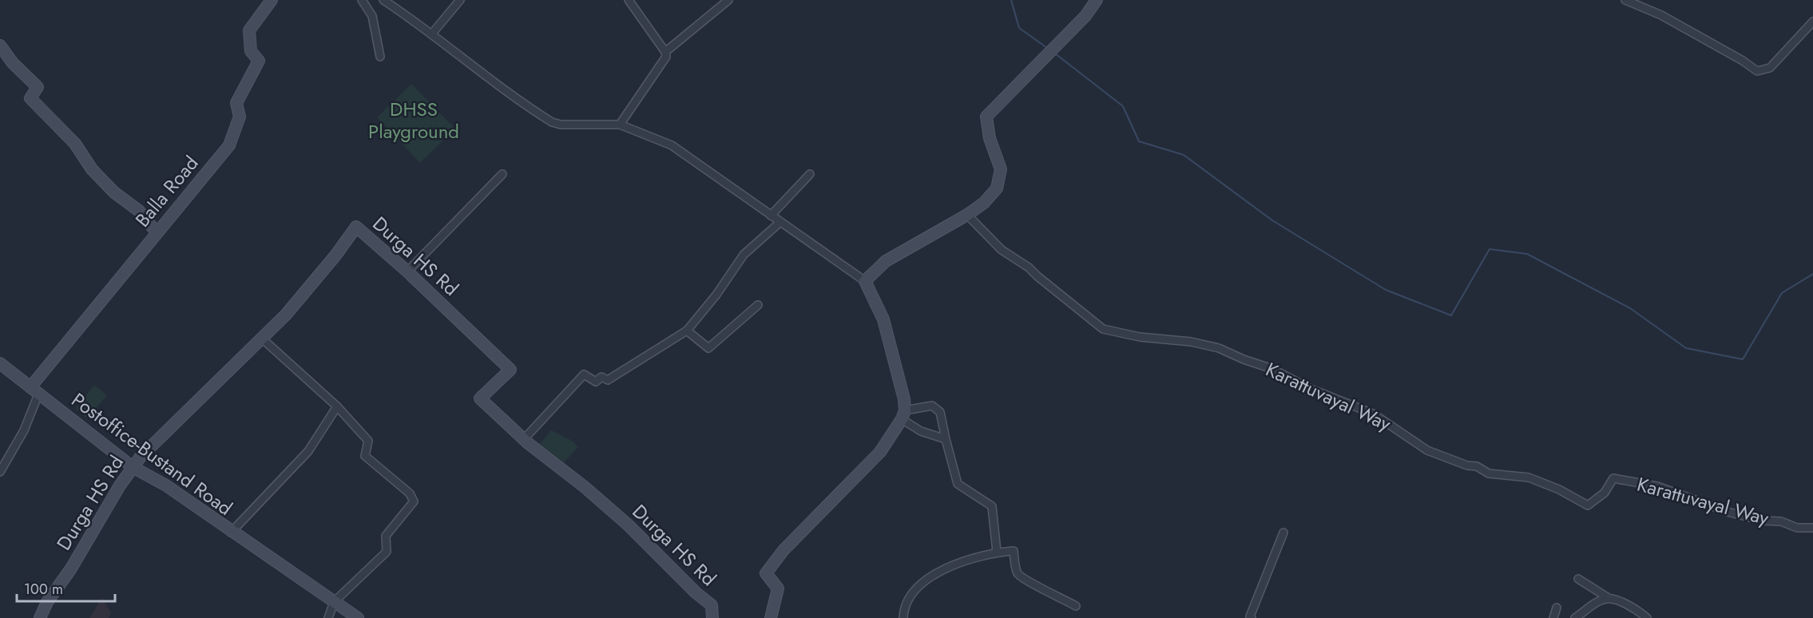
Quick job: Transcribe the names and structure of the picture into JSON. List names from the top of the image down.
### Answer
{
  "streets": {
    "street": [
      "Balla Road",
      "Durga HS Rd",
      "Karattuvayal Way",
      "Postoffice-Bustand Road"
    ]
  },
  "crossings": [
    ["Balla Road", "Postoffice-Bustand Road"],
    ["Durga HS Rd", "Postoffice-Bustand Road"]
  ],
  "parks": ["DHSS Playground"],
  "scale_bar": "100 m"
}
